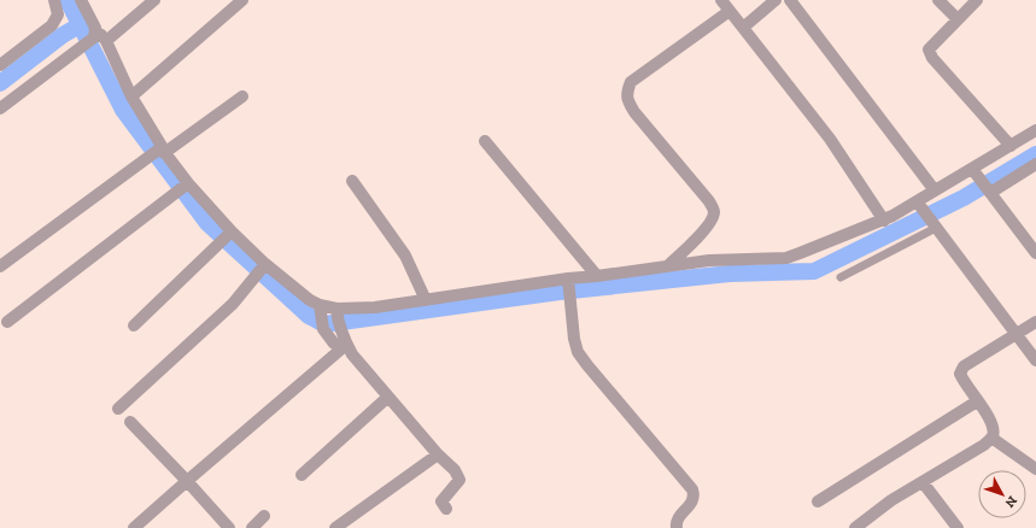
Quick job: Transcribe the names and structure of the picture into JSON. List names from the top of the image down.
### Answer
{
  "north": "bottom right"
}
